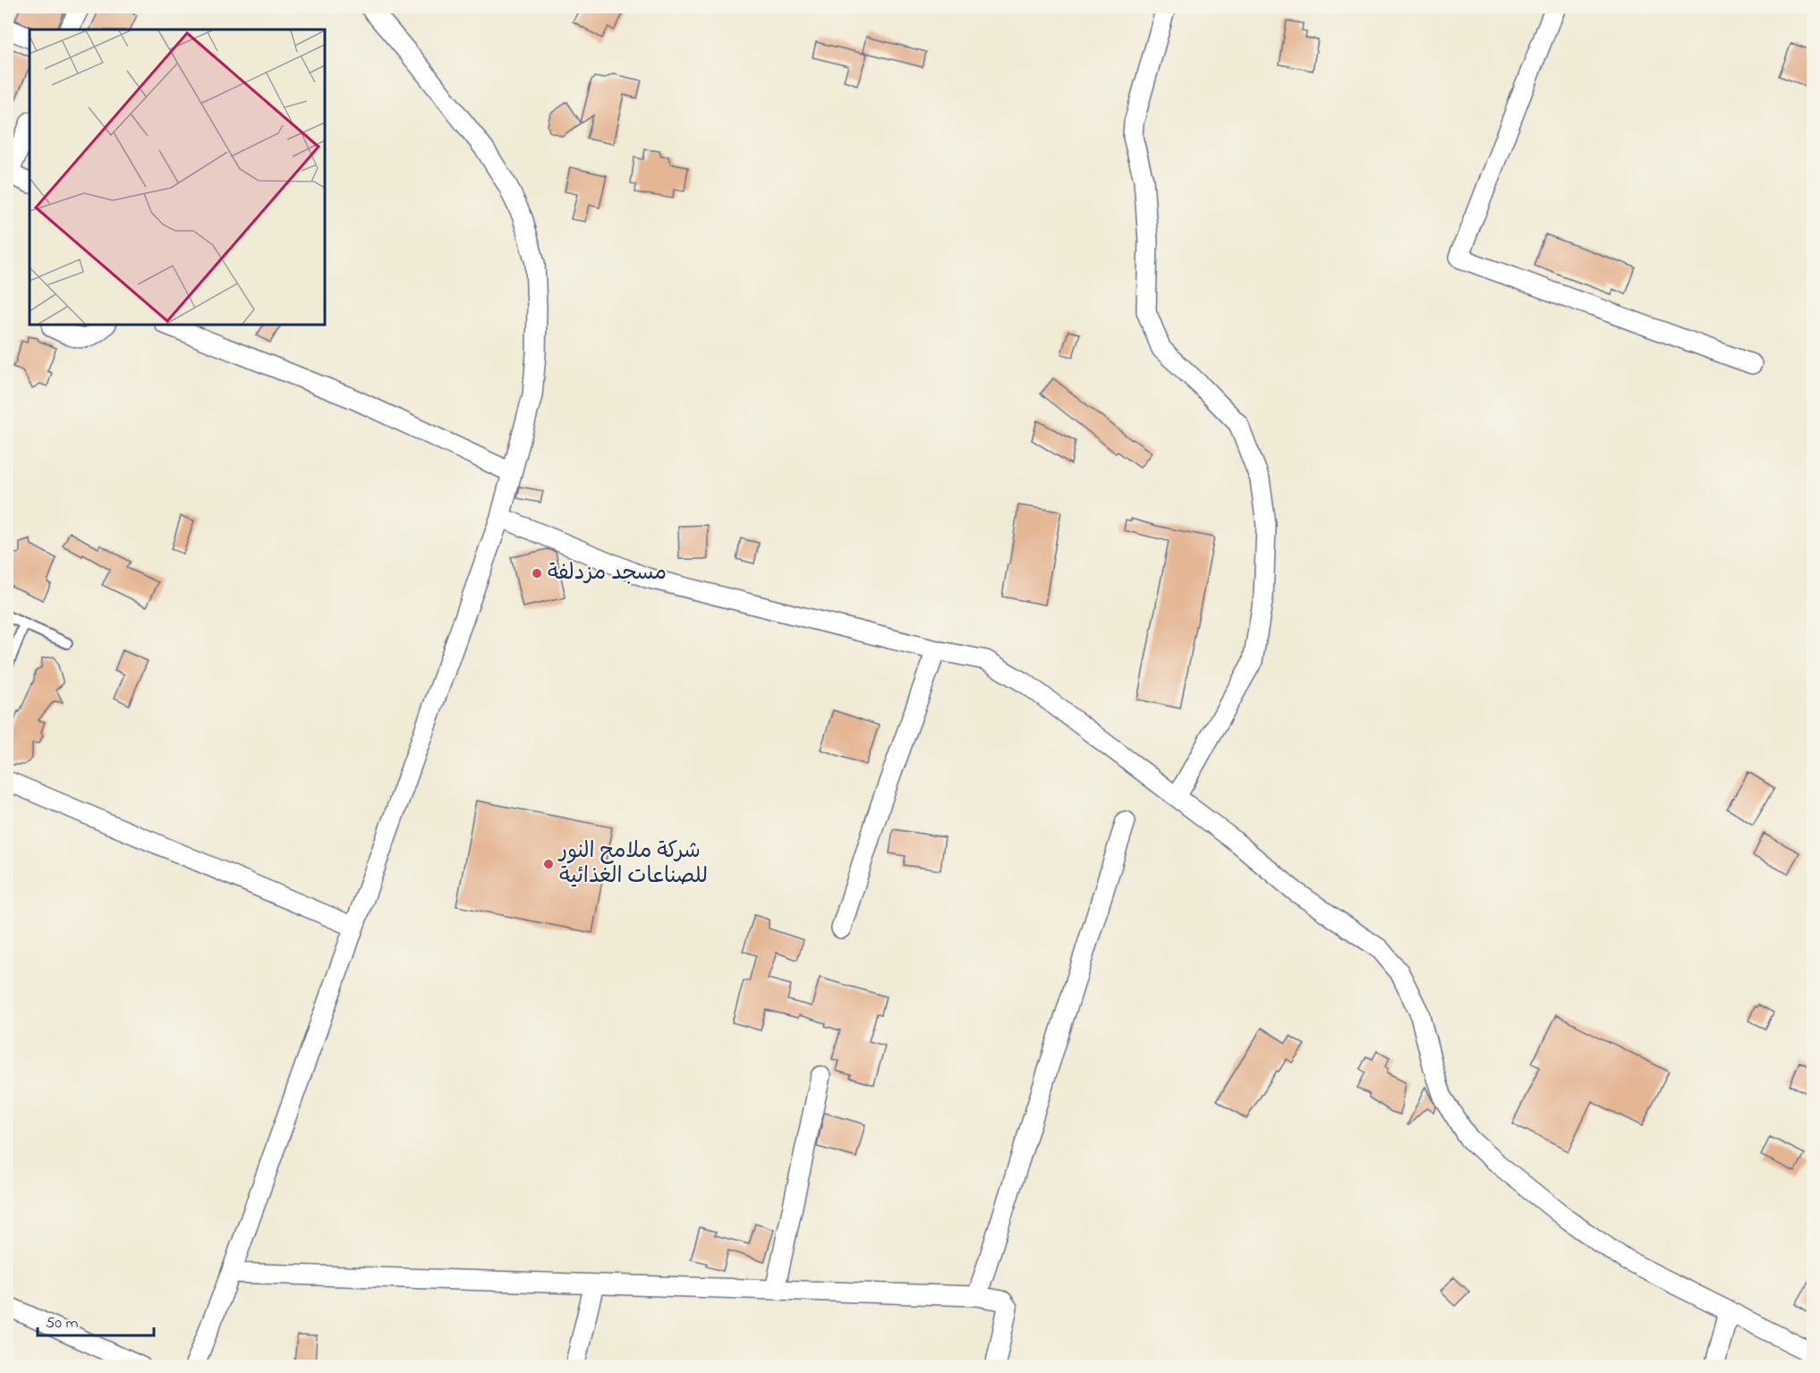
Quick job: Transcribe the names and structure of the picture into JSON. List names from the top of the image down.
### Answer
{
  "places": ["مسجد مزدلفة", "شركة ملامح النور للصناعات الغذائية"],
  "scale_bar": "50 m"
}
